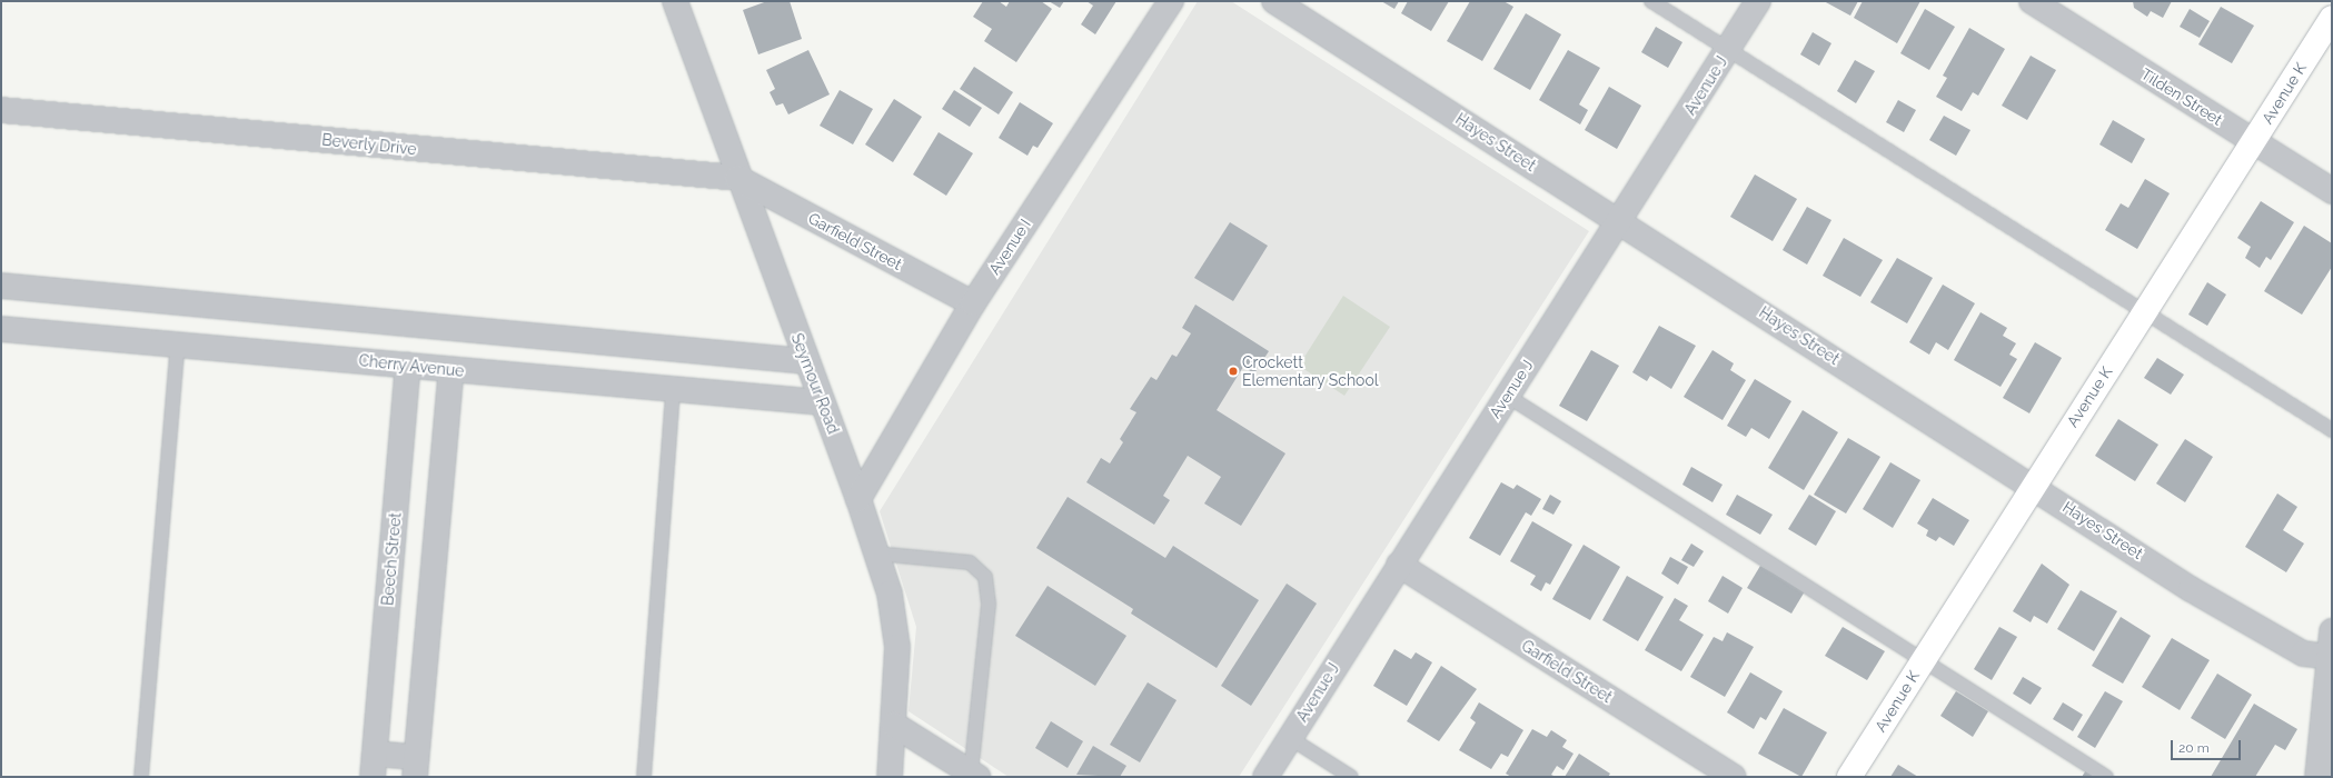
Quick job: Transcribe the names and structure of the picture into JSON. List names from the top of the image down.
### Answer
{
  "streets": {
    "street": [
      "Avenue J",
      "Avenue K",
      "Tilden Street",
      "Hayes Street",
      "Beverly Drive",
      "Garfield Street",
      "Avenue I",
      "Cherry Avenue",
      "Seymour Road",
      "Beech Street"
    ]
  },
  "crossings": [
    ["Avenue J", "Hayes Street"],
    ["Avenue J", "Garfield Street"],
    ["Avenue K", "Tilden Street"],
    ["Avenue K", "Hayes Street"],
    ["Beverly Drive", "Garfield Street"],
    ["Beverly Drive", "Seymour Road"],
    ["Garfield Street", "Avenue I"],
    ["Garfield Street", "Seymour Road"],
    ["Avenue I", "Seymour Road"],
    ["Cherry Avenue", "Seymour Road"],
    ["Cherry Avenue", "Beech Street"]
  ],
  "places": ["Crockett Elementary School"],
  "scale_bar": "20 m"
}
